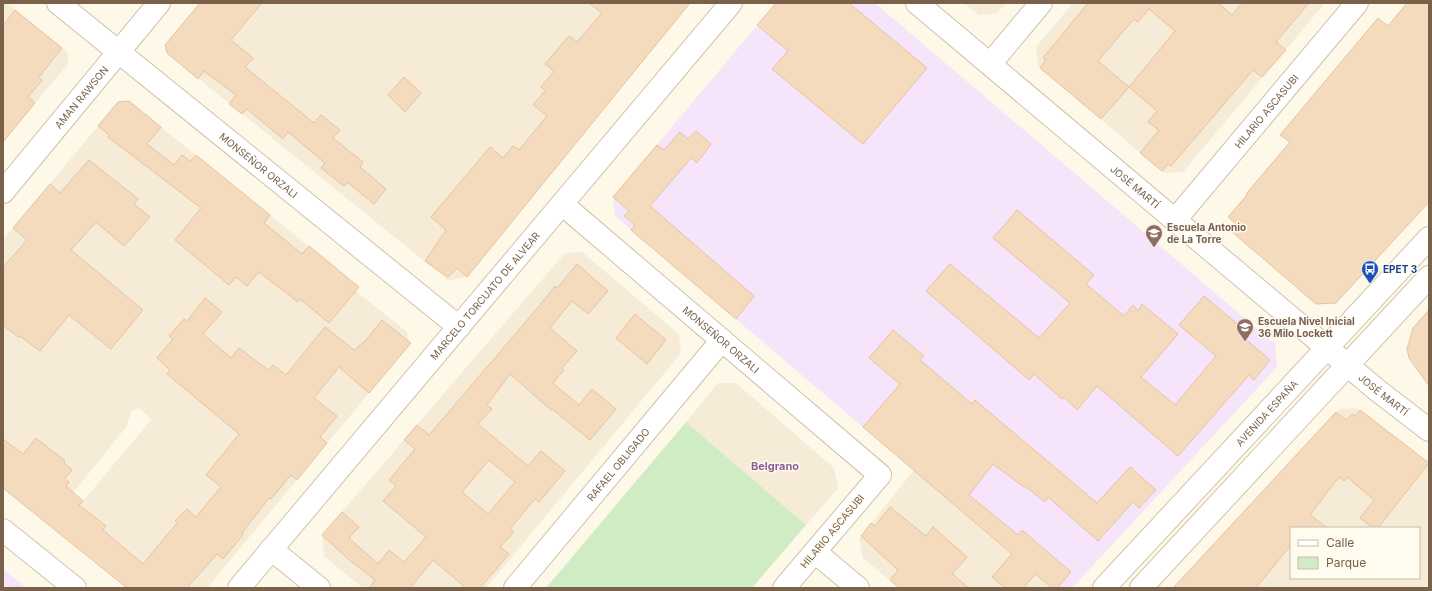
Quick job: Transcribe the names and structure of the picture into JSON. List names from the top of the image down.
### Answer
{
  "streets": {
    "street": [
      "AMAN RAWSON",
      "HILARIO ASCASUBI",
      "MONSEÑOR ORZALI",
      "JOSÉ MARTÍ",
      "MARCELO TORCUATO DE ALVEAR",
      "AVENIDA ESPAÑA",
      "RAFAEL OBLIGADO"
    ]
  },
  "crossings": [
    ["AMAN RAWSON", "MONSEÑOR ORZALI"],
    ["HILARIO ASCASUBI", "MONSEÑOR ORZALI"],
    ["HILARIO ASCASUBI", "JOSÉ MARTÍ"],
    ["MONSEÑOR ORZALI", "MARCELO TORCUATO DE ALVEAR"],
    ["MONSEÑOR ORZALI", "RAFAEL OBLIGADO"],
    ["JOSÉ MARTÍ", "AVENIDA ESPAÑA"]
  ],
  "districts": ["Belgrano"],
  "places": {
    "school or university": ["Escuela Antonio de La Torre", "Escuela Nivel Inicial 36 Milo Lockett"],
    "bus stop": ["EPET 3"]
  },
  "legend": ["Calle", "Parque"]
}
